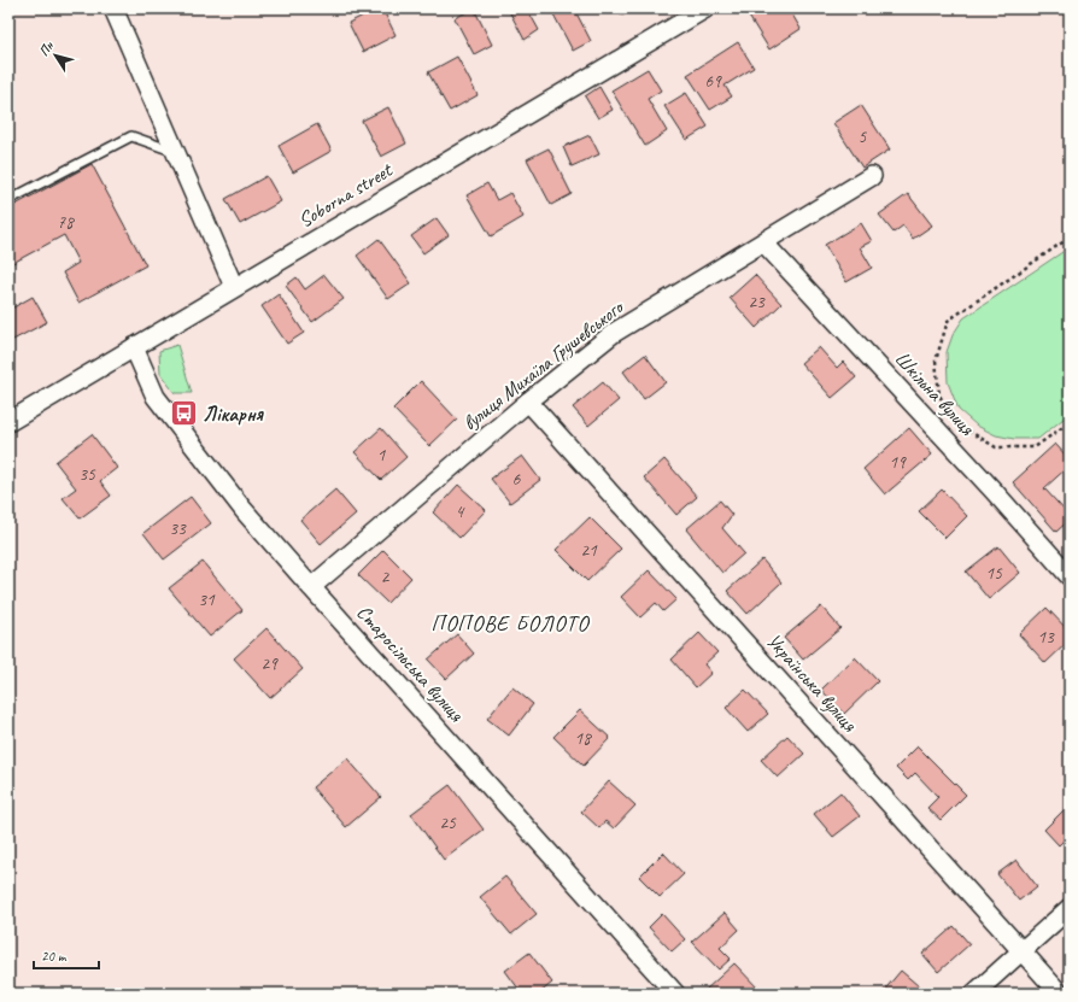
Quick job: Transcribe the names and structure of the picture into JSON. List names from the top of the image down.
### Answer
{
  "streets": {
    "street": [
      "Soborna street",
      "вулиця Михаїла Грушевського",
      "Шкільна вулиця",
      "Старосільська вулиця",
      "Українська вулиця"
    ]
  },
  "crossings": [
    ["Soborna street", "Старосільська вулиця"],
    ["вулиця Михаїла Грушевського", "Шкільна вулиця"],
    ["вулиця Михаїла Грушевського", "Старосільська вулиця"],
    ["вулиця Михаїла Грушевського", "Українська вулиця"]
  ],
  "districts": ["ПОПОВЕ БОЛОТО"],
  "places": {
    "bus stop": ["Лікарня"]
  },
  "house_numbers": [
    "69",
    "5",
    "78",
    "23",
    "1",
    "19",
    "35",
    "6",
    "4",
    "33",
    "21",
    "15",
    "2",
    "31",
    "13",
    "29",
    "18",
    "25"
  ],
  "scale_bar": "20 m",
  "north": "top left"
}
